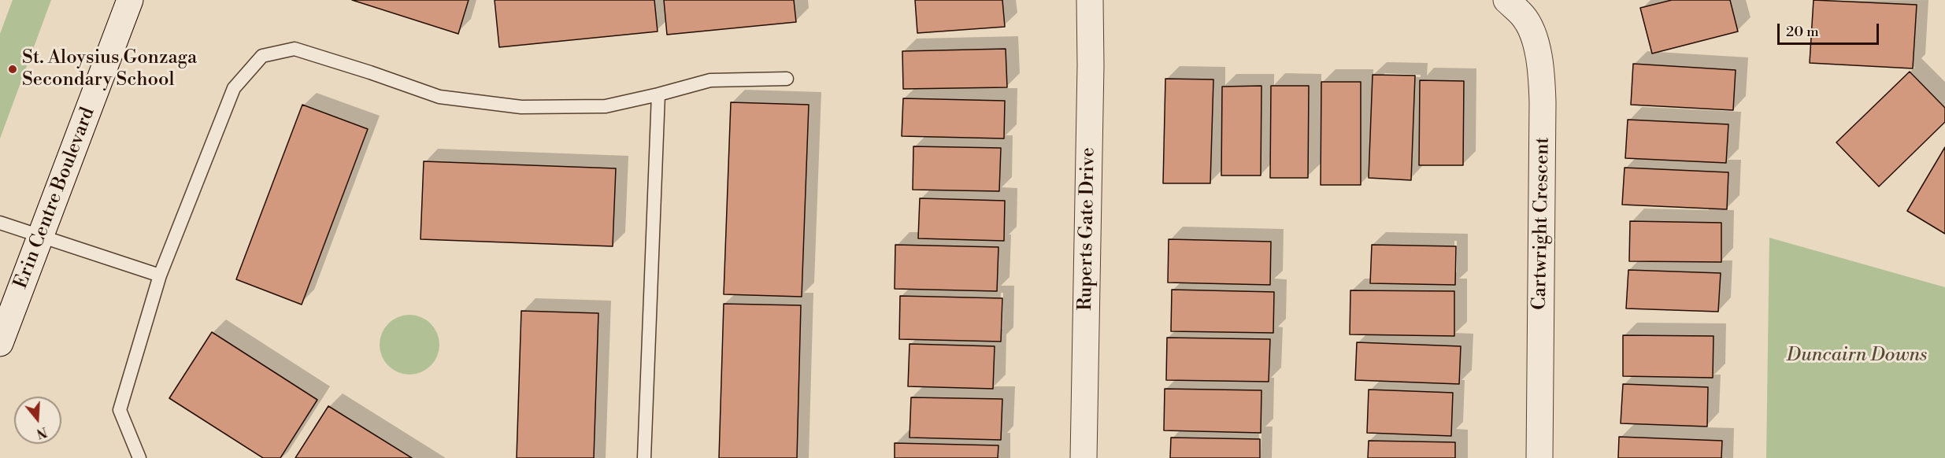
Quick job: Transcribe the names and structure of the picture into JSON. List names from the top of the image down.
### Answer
{
  "streets": {
    "street": ["Erin Centre Boulevard", "Cartwright Crescent", "Ruperts Gate Drive"]
  },
  "parks": ["Duncairn Downs"],
  "places": ["St. Aloysius Gonzaga Secondary School"],
  "scale_bar": "20 m",
  "north": "bottom"
}
